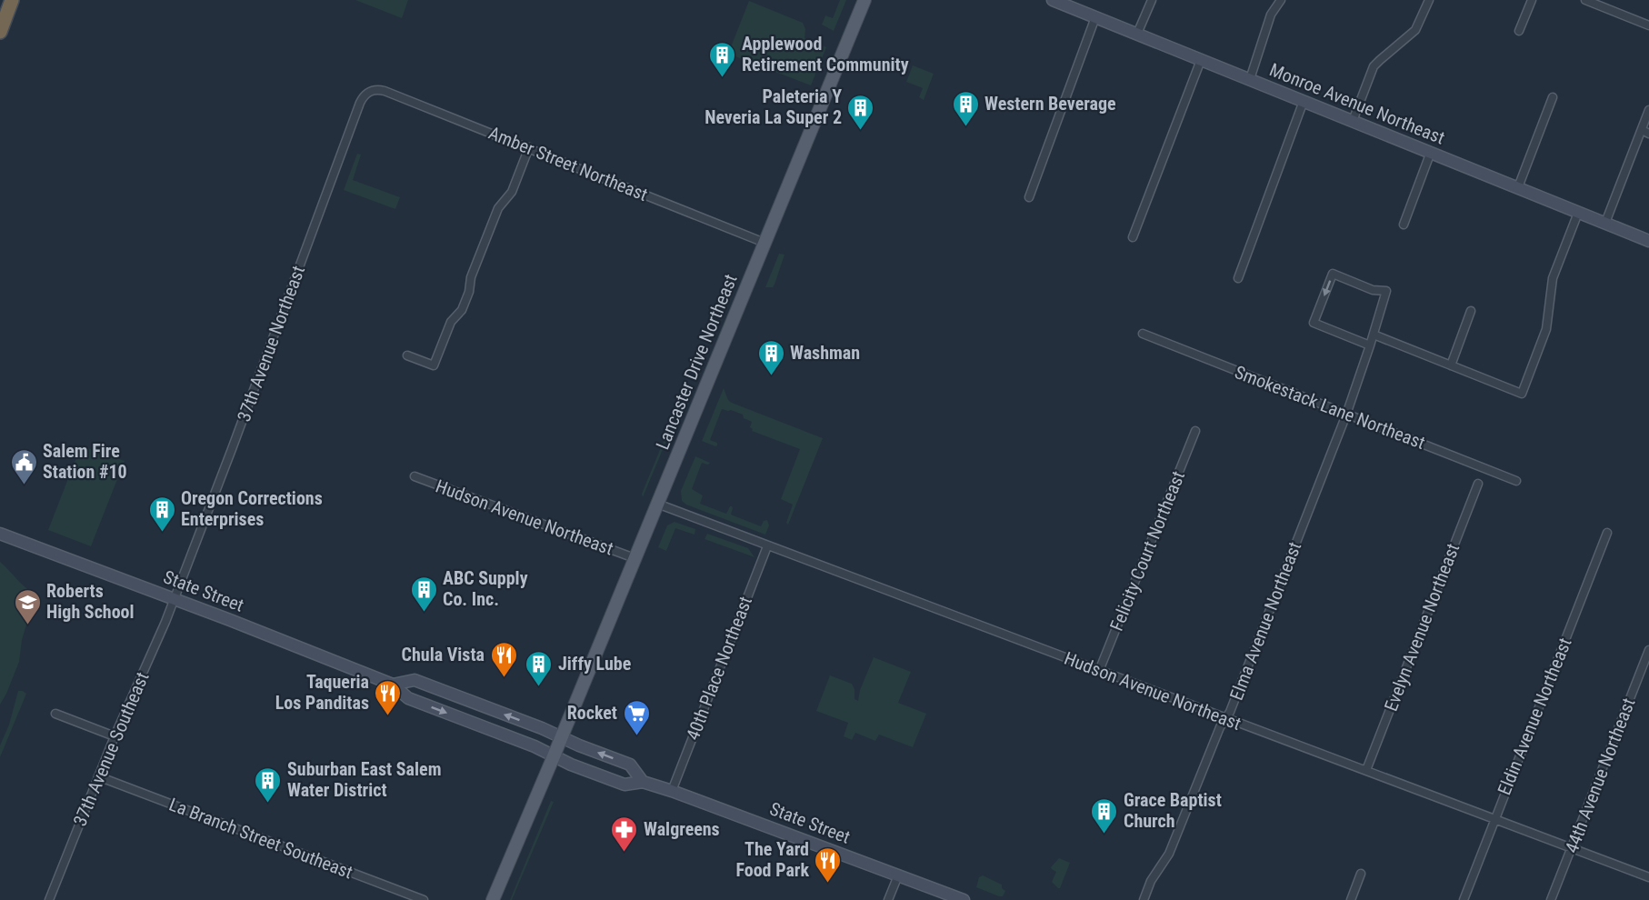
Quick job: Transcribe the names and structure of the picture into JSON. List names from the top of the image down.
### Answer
{
  "streets": {
    "main road": ["Monroe Avenue Northeast", "Lancaster Drive Northeast", "State Street"],
    "street": [
      "Amber Street Northeast",
      "37th Avenue Northeast",
      "Smokestack Lane Northeast",
      "Hudson Avenue Northeast",
      "Felicity Court Northeast",
      "Elma Avenue Northeast",
      "Evelyn Avenue Northeast",
      "40th Place Northeast",
      "Eldin Avenue Northeast",
      "37th Avenue Southeast",
      "44th Avenue Northeast",
      "La Branch Street Southeast"
    ]
  },
  "crossings": [
    ["Amber Street Northeast", "37th Avenue Northeast"],
    ["Amber Street Northeast", "Lancaster Drive Northeast"],
    ["37th Avenue Northeast", "State Street"],
    ["37th Avenue Northeast", "37th Avenue Southeast"],
    ["Lancaster Drive Northeast", "Hudson Avenue Northeast"],
    ["Lancaster Drive Northeast", "State Street"],
    ["Smokestack Lane Northeast", "Elma Avenue Northeast"],
    ["Hudson Avenue Northeast", "Felicity Court Northeast"],
    ["Hudson Avenue Northeast", "Elma Avenue Northeast"],
    ["Hudson Avenue Northeast", "Evelyn Avenue Northeast"],
    ["Hudson Avenue Northeast", "40th Place Northeast"],
    ["Hudson Avenue Northeast", "Eldin Avenue Northeast"],
    ["Hudson Avenue Northeast", "44th Avenue Northeast"],
    ["State Street", "40th Place Northeast"],
    ["State Street", "37th Avenue Southeast"],
    ["37th Avenue Southeast", "La Branch Street Southeast"]
  ],
  "places": {
    "building": [
      "Applewood Retirement Community",
      "Western Beverage",
      "Paleteria Y Neveria La Super 2",
      "Washman",
      "Oregon Corrections Enterprises",
      "ABC Supply Co. Inc.",
      "Jiffy Lube",
      "Suburban East Salem Water District",
      "Grace Baptist Church"
    ],
    "public building": ["Salem Fire Station #10"],
    "school or university": ["Roberts High School"],
    "restaurant": ["Chula Vista", "Taqueria Los Panditas", "The Yard Food Park"],
    "supermarket": ["Rocket"],
    "pharmacy": ["Walgreens"]
  }
}
